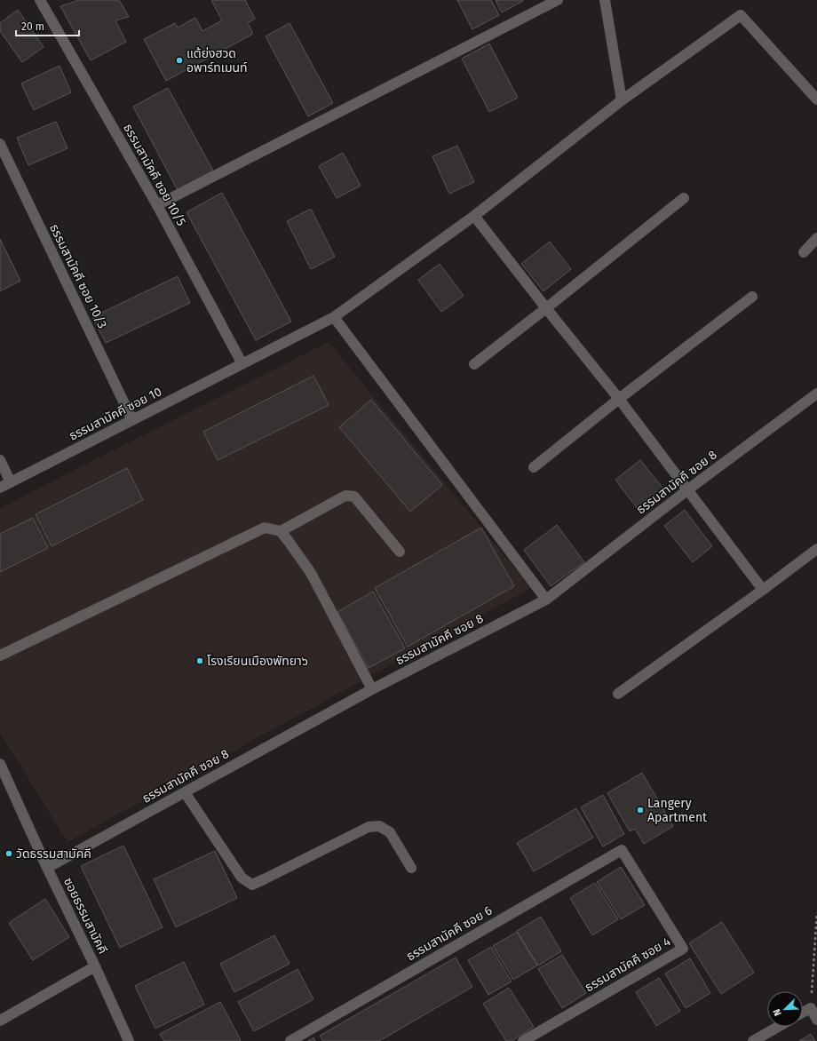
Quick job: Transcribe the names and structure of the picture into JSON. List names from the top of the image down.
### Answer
{
  "streets": {
    "street": [
      "ธรรมสามัคคี ซอย 10/5",
      "ธรรมสามัคคี ซอย 10/3",
      "ธรรมสามัคคี ซอย 10",
      "ธรรมสามัคคี ซอย 8",
      "ซอยธรรมสามัคคี",
      "ธรรมสามัคคี ซอย 6",
      "ธรรมสามัคคี ซอย 4"
    ]
  },
  "crossings": [
    ["ธรรมสามัคคี ซอย 10/5", "ธรรมสามัคคี ซอย 10"],
    ["ธรรมสามัคคี ซอย 10/3", "ธรรมสามัคคี ซอย 10"],
    ["ธรรมสามัคคี ซอย 8", "ซอยธรรมสามัคคี"],
    ["ธรรมสามัคคี ซอย 6", "ธรรมสามัคคี ซอย 4"]
  ],
  "places": [
    "แต้ย่งฮวด อพาร์ทเมนท์",
    "โรงเรียนเมืองพัทยา๖",
    "Langery Apartment",
    "วัดธรรมสามัคคี"
  ],
  "scale_bar": "20 m",
  "north": "bottom left"
}
